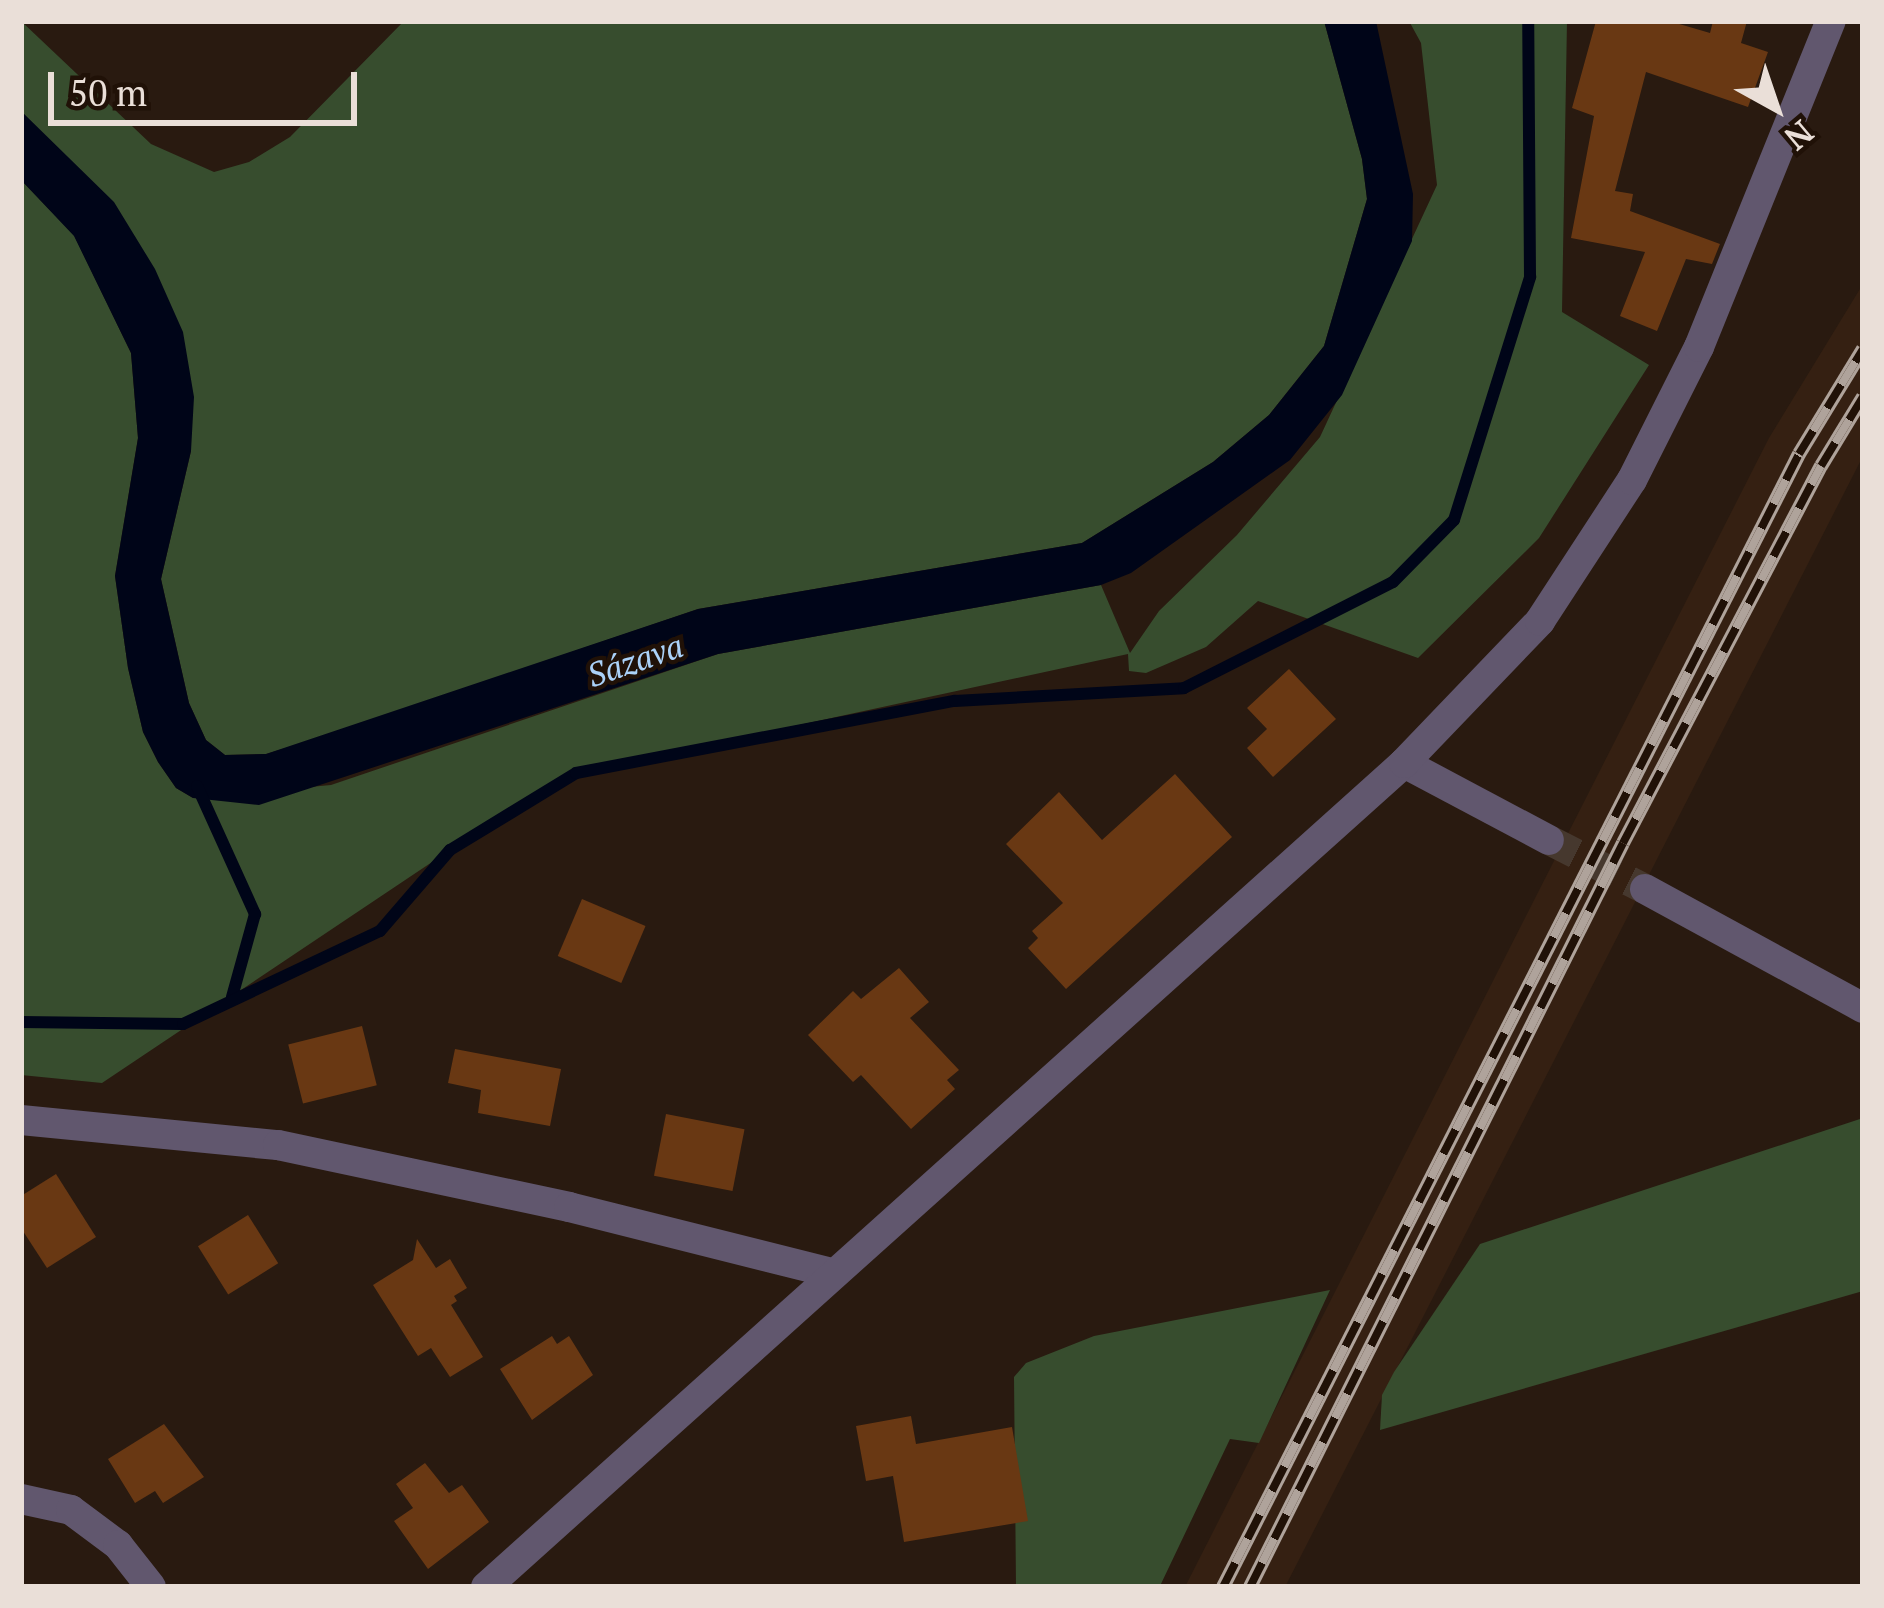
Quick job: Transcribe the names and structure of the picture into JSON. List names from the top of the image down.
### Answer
{
  "water": ["Sázava"],
  "scale_bar": "50 m",
  "north": "bottom right"
}
